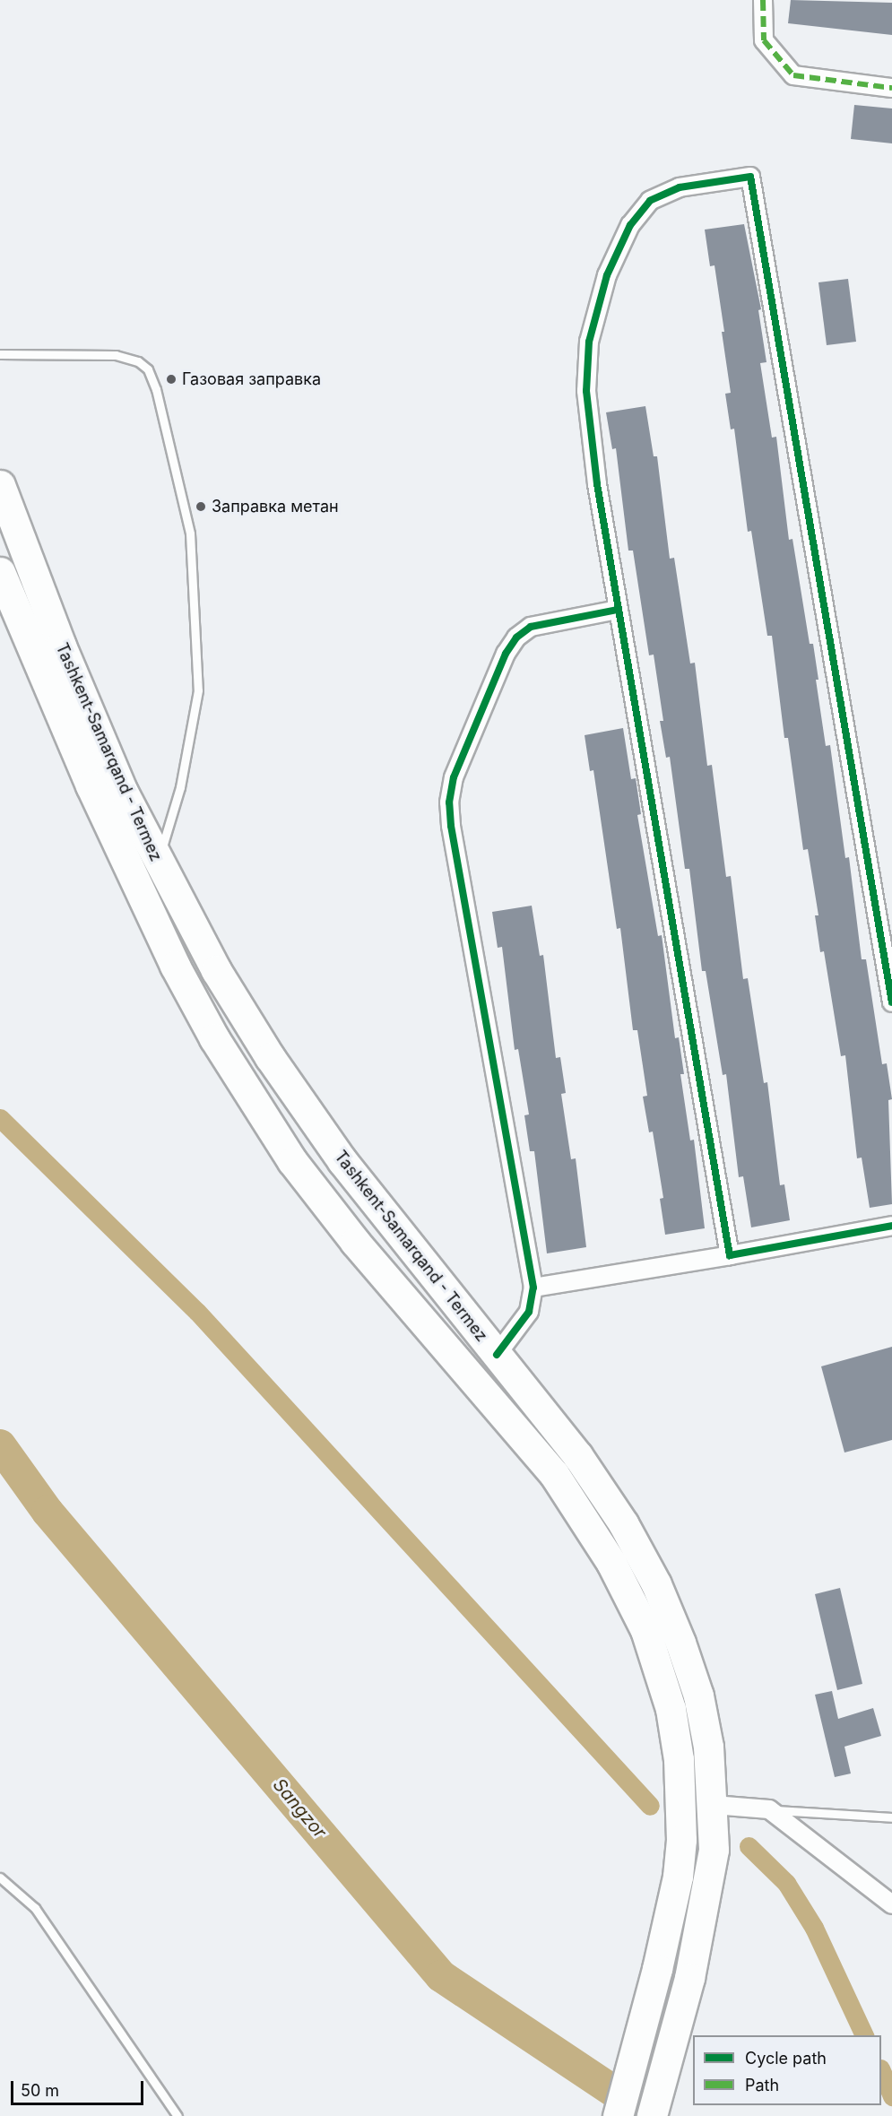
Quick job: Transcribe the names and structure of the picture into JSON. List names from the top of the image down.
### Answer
{
  "streets": {
    "highway": ["Tashkent-Samarqand - Termez"]
  },
  "water": ["Sangzor"],
  "places": ["Газовая заправка", "Заправка метан"],
  "legend": ["Cycle path", "Path"],
  "scale_bar": "50 m"
}
